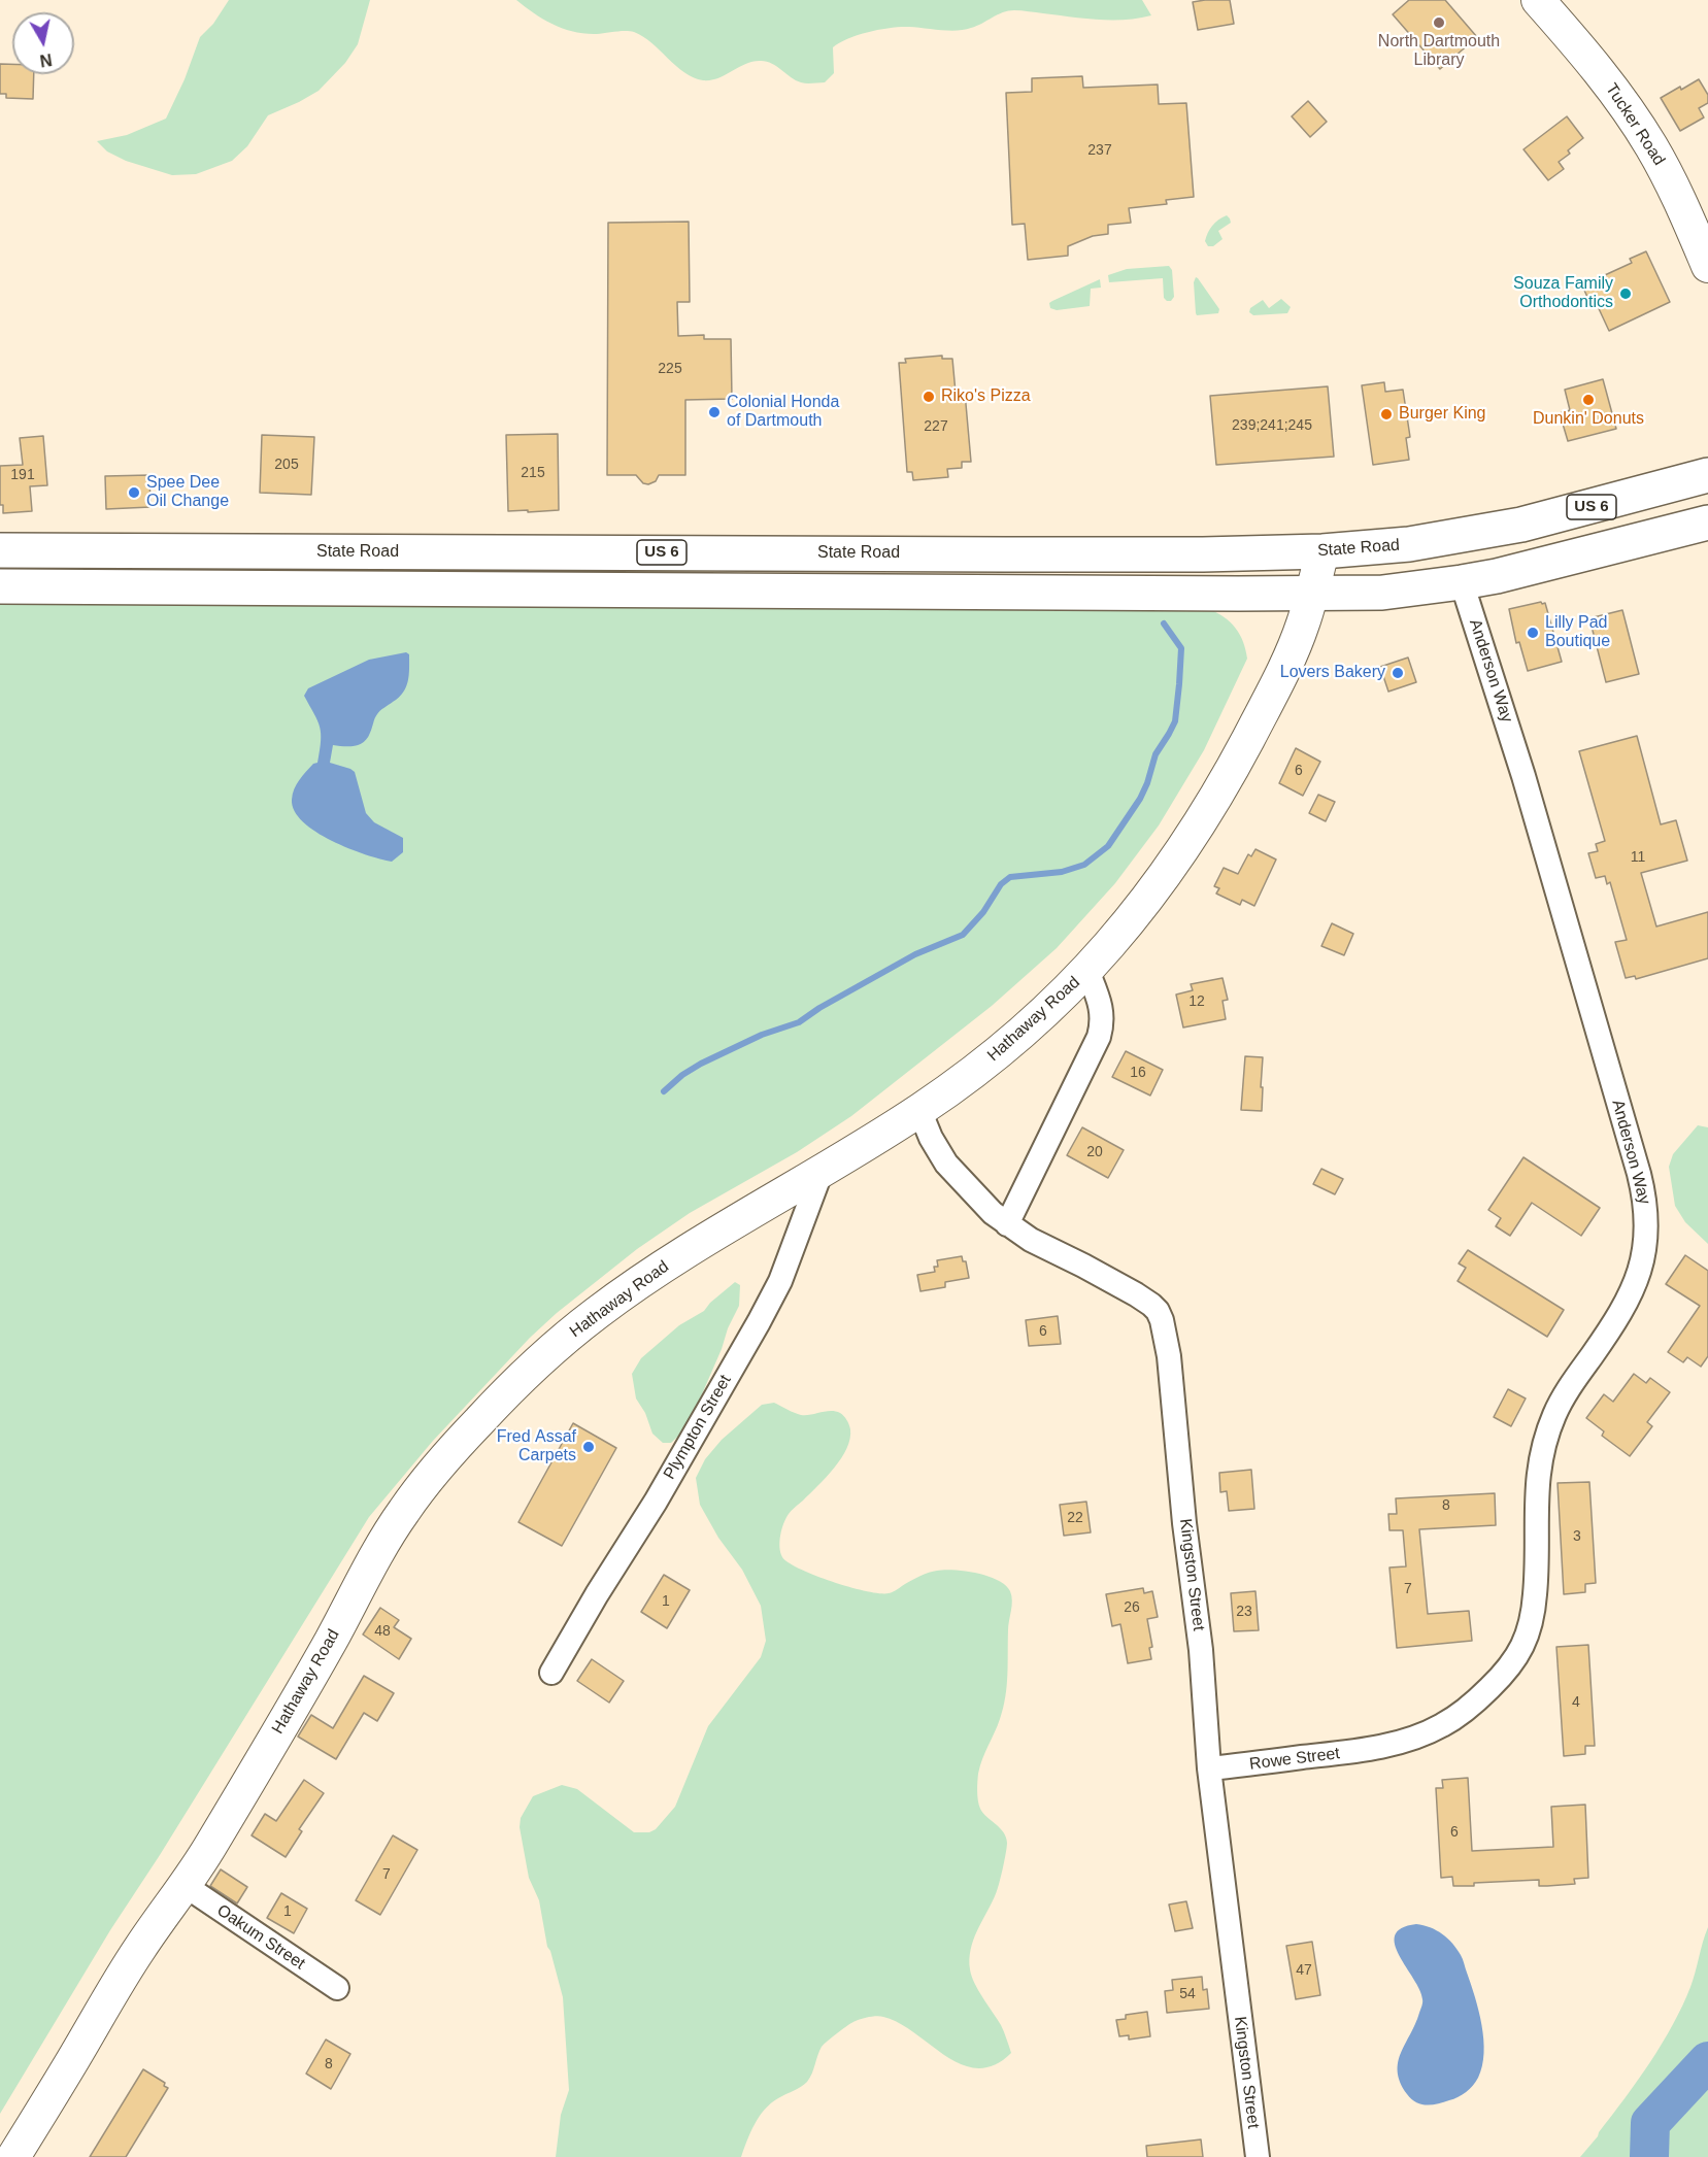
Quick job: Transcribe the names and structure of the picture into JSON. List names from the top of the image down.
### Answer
{
  "streets": {
    "main road": [
      "Tucker Road",
      "US 6",
      "State Road",
      "Hathaway Road"
    ],
    "street": [
      "Anderson Way",
      "Plympton Street",
      "Kingston Street",
      "Rowe Street",
      "Oakum Street"
    ]
  },
  "crossings": [
    ["State Road", "Hathaway Road"],
    ["Anderson Way", "Rowe Street"],
    ["Hathaway Road", "Plympton Street"],
    ["Hathaway Road", "Kingston Street"],
    ["Hathaway Road", "Oakum Street"],
    ["Kingston Street", "Rowe Street"]
  ],
  "places": [
    "North Dartmouth Library",
    "Souza Family Orthodontics",
    "Riko's Pizza",
    "Dunkin' Donuts",
    "Colonial Honda of Dartmouth",
    "Burger King",
    "Spee Dee Oil Change",
    "Lilly Pad Boutique",
    "Lovers Bakery",
    "Fred Assaf Carpets"
  ],
  "house_numbers": [
    "237",
    "225",
    "239;241;245",
    "227",
    "205",
    "215",
    "191",
    "6",
    "11",
    "12",
    "16",
    "20",
    "6",
    "8",
    "22",
    "3",
    "7",
    "1",
    "26",
    "23",
    "48",
    "4",
    "6",
    "7",
    "1",
    "47",
    "54",
    "8"
  ],
  "north": "bottom"
}
